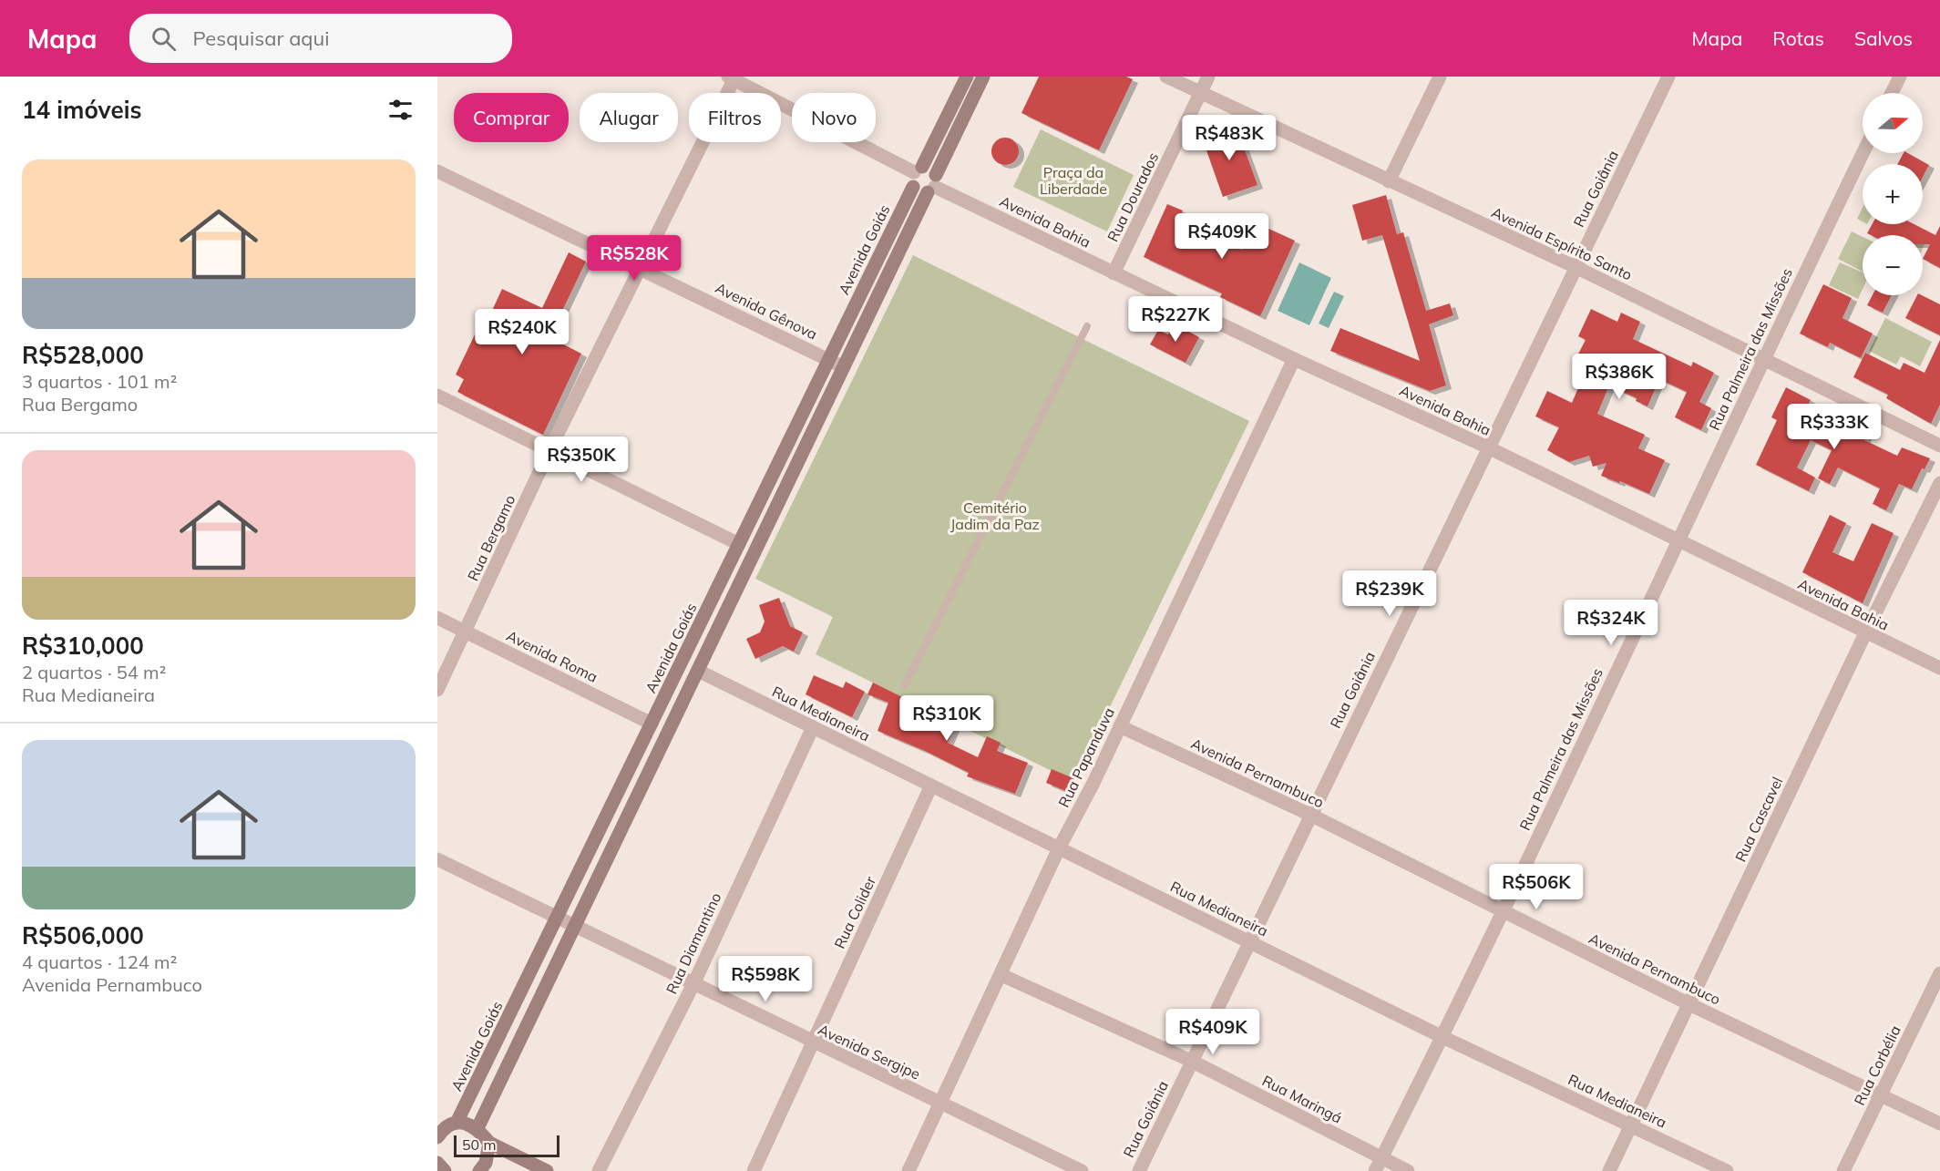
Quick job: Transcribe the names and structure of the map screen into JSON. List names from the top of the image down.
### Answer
{
  "streets": {
    "main road": ["Avenida Goiás"],
    "street": [
      "Rua Goiânia",
      "Rua Dourados",
      "Avenida Bahia",
      "Avenida Espírito Santo",
      "Avenida Gênova",
      "Rua Palmeira das Missões",
      "Rua Bergamo",
      "Avenida Roma",
      "Rua Medianeira",
      "Rua Papanduva",
      "Avenida Pernambuco",
      "Rua Cascavel",
      "Rua Colider",
      "Rua Diamantino",
      "Avenida Sergipe",
      "Rua Corbélia",
      "Rua Maringá"
    ]
  },
  "crossings": [
    ["Rua Goiânia", "Avenida Bahia"],
    ["Rua Goiânia", "Avenida Espírito Santo"],
    ["Rua Goiânia", "Rua Medianeira"],
    ["Rua Goiânia", "Avenida Pernambuco"],
    ["Rua Goiânia", "Rua Maringá"],
    ["Rua Dourados", "Avenida Bahia"],
    ["Rua Dourados", "Avenida Espírito Santo"],
    ["Avenida Bahia", "Avenida Goiás"],
    ["Avenida Bahia", "Rua Palmeira das Missões"],
    ["Avenida Bahia", "Rua Papanduva"],
    ["Avenida Bahia", "Rua Cascavel"],
    ["Avenida Espírito Santo", "Rua Palmeira das Missões"],
    ["Avenida Goiás", "Avenida Gênova"],
    ["Avenida Goiás", "Avenida Roma"],
    ["Avenida Goiás", "Avenida Sergipe"],
    ["Avenida Gênova", "Rua Bergamo"],
    ["Rua Palmeira das Missões", "Rua Medianeira"],
    ["Rua Palmeira das Missões", "Avenida Pernambuco"],
    ["Rua Palmeira das Missões", "Rua Maringá"],
    ["Rua Bergamo", "Avenida Roma"],
    ["Rua Medianeira", "Rua Papanduva"],
    ["Rua Medianeira", "Rua Cascavel"],
    ["Rua Medianeira", "Rua Colider"],
    ["Rua Medianeira", "Rua Diamantino"],
    ["Rua Papanduva", "Avenida Pernambuco"],
    ["Rua Papanduva", "Avenida Sergipe"],
    ["Rua Papanduva", "Rua Maringá"],
    ["Avenida Pernambuco", "Rua Cascavel"],
    ["Avenida Pernambuco", "Rua Corbélia"],
    ["Rua Colider", "Avenida Sergipe"],
    ["Rua Diamantino", "Avenida Sergipe"]
  ],
  "parks": ["Praça da Liberdade", "Cemitério Jadim da Paz"],
  "scale_bar": "50 m",
  "north": "right",
  "page": {
    "header": "Mapa",
    "search": "Pesquisar aqui",
    "nav": ["Mapa", "Rotas", "Salvos"],
    "heading": "14 imóveis",
    "map_buttons": ["+", "−"],
    "chip": [
      "Comprar",
      "Alugar",
      "Filtros",
      "Novo"
    ],
    "price": [
      "R$483K",
      "R$409K",
      "R$528K",
      "R$227K",
      "R$240K",
      "R$386K",
      "R$333K",
      "R$350K",
      "R$239K",
      "R$324K",
      "R$310K",
      "R$506K",
      "R$598K",
      "R$409K"
    ],
    "list": [
      {
        "name": "R$528,000",
        "note": "3 quartos · 101 m² · Rua Bergamo"
      },
      {
        "name": "R$310,000",
        "note": "2 quartos · 54 m² · Rua Medianeira"
      },
      {
        "name": "R$506,000",
        "note": "4 quartos · 124 m² · Avenida Pernambuco"
      }
    ],
    "scale": "50 m"
  }
}
